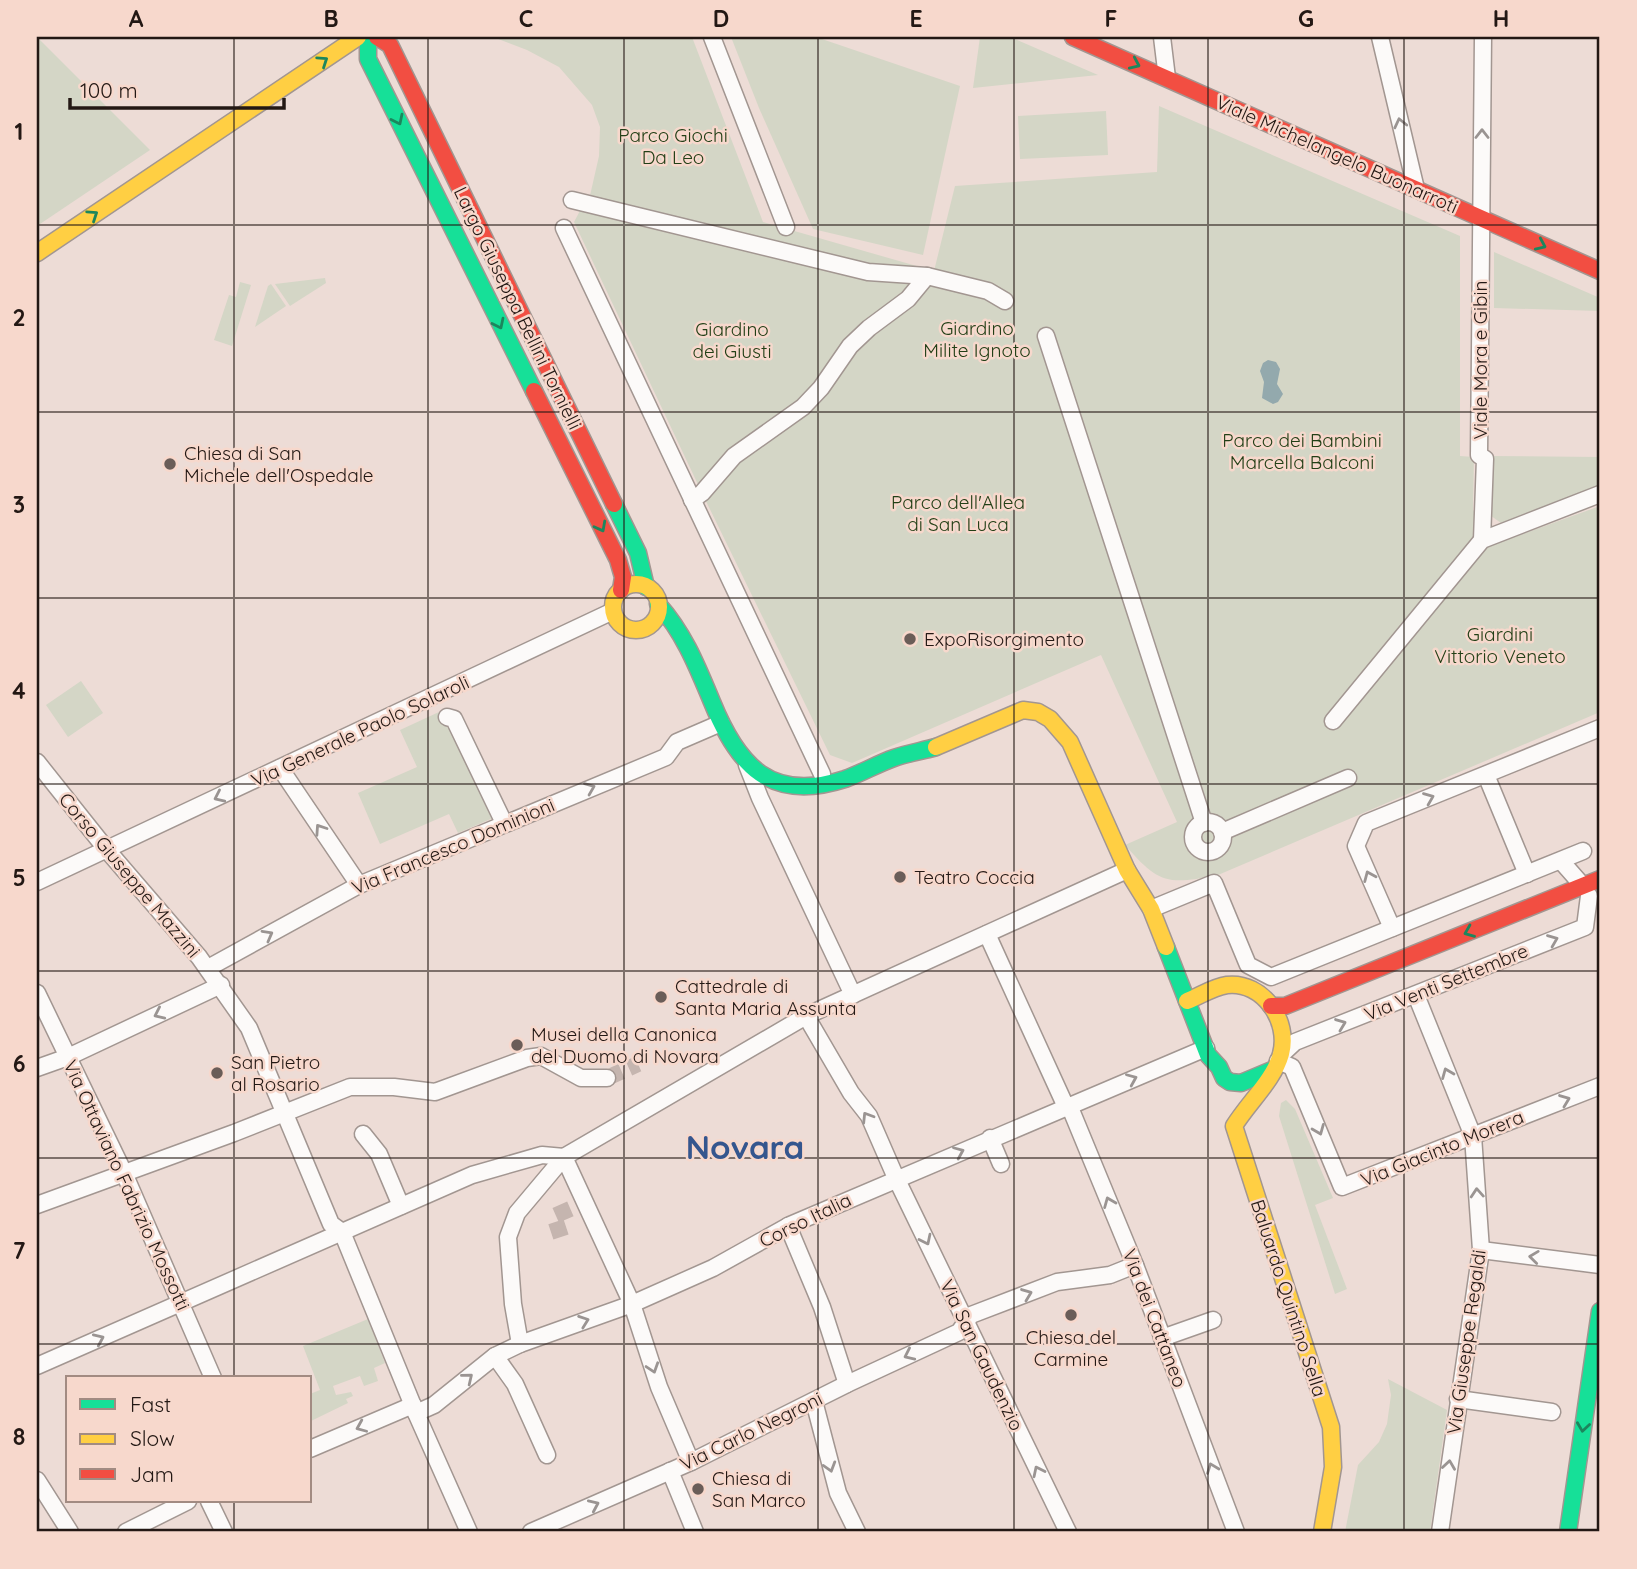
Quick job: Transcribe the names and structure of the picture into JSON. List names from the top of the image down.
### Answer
{
  "streets": {
    "street": [
      "Viale Michelangelo Buonarroti",
      "Largo Giuseppa Bellini Tornielli",
      "Viale Mora e Gibin",
      "Via Generale Paolo Solaroli",
      "Via Francesco Dominioni",
      "Corso Giuseppe Mazzini",
      "Via Venti Settembre",
      "Via Giacinto Morera",
      "Via Ottaviano Fabrizio Mossotti",
      "Corso Italia",
      "Baluardo Quintino Sella",
      "Via dei Cattaneo",
      "Via Giuseppe Regaldi",
      "Via San Gaudenzio",
      "Via Carlo Negroni"
    ]
  },
  "crossings": [
    ["Viale Michelangelo Buonarroti", "Viale Mora e Gibin"],
    ["Largo Giuseppa Bellini Tornielli", "Via Generale Paolo Solaroli"],
    ["Via Generale Paolo Solaroli", "Corso Giuseppe Mazzini"],
    ["Via Francesco Dominioni", "Corso Giuseppe Mazzini"],
    ["Via Venti Settembre", "Via Giacinto Morera"],
    ["Via Venti Settembre", "Corso Italia"],
    ["Via Venti Settembre", "Baluardo Quintino Sella"],
    ["Via Venti Settembre", "Via Giuseppe Regaldi"],
    ["Via Giacinto Morera", "Corso Italia"],
    ["Via Giacinto Morera", "Baluardo Quintino Sella"],
    ["Via Giacinto Morera", "Via Giuseppe Regaldi"],
    ["Corso Italia", "Baluardo Quintino Sella"],
    ["Corso Italia", "Via dei Cattaneo"],
    ["Corso Italia", "Via San Gaudenzio"],
    ["Via dei Cattaneo", "Via Carlo Negroni"],
    ["Via San Gaudenzio", "Via Carlo Negroni"]
  ],
  "one_way": [
    "Viale Michelangelo Buonarroti",
    "Via Francesco Dominioni",
    "Via dei Cattaneo",
    "Via Giuseppe Regaldi"
  ],
  "districts": ["Novara"],
  "parks": [
    "Parco Giochi Da Leo",
    "Giardino Milite Ignoto",
    "Giardino dei Giusti",
    "Parco dei Bambini Marcella Balconi",
    "Parco dell'Allea di San Luca",
    "Giardini Vittorio Veneto"
  ],
  "places": [
    "Chiesa di San Michele dell'Ospedale",
    "ExpoRisorgimento",
    "Teatro Coccia",
    "Cattedrale di Santa Maria Assunta",
    "Musei della Canonica del Duomo di Novara",
    "San Pietro al Rosario",
    "Chiesa del Carmine",
    "Chiesa di San Marco"
  ],
  "legend": ["Fast", "Slow", "Jam"],
  "scale_bar": "100 m",
  "grid": {
    "columns": [
      "A",
      "B",
      "C",
      "D",
      "E",
      "F",
      "G",
      "H"
    ],
    "rows": [
      "1",
      "2",
      "3",
      "4",
      "5",
      "6",
      "7",
      "8"
    ]
  }
}
